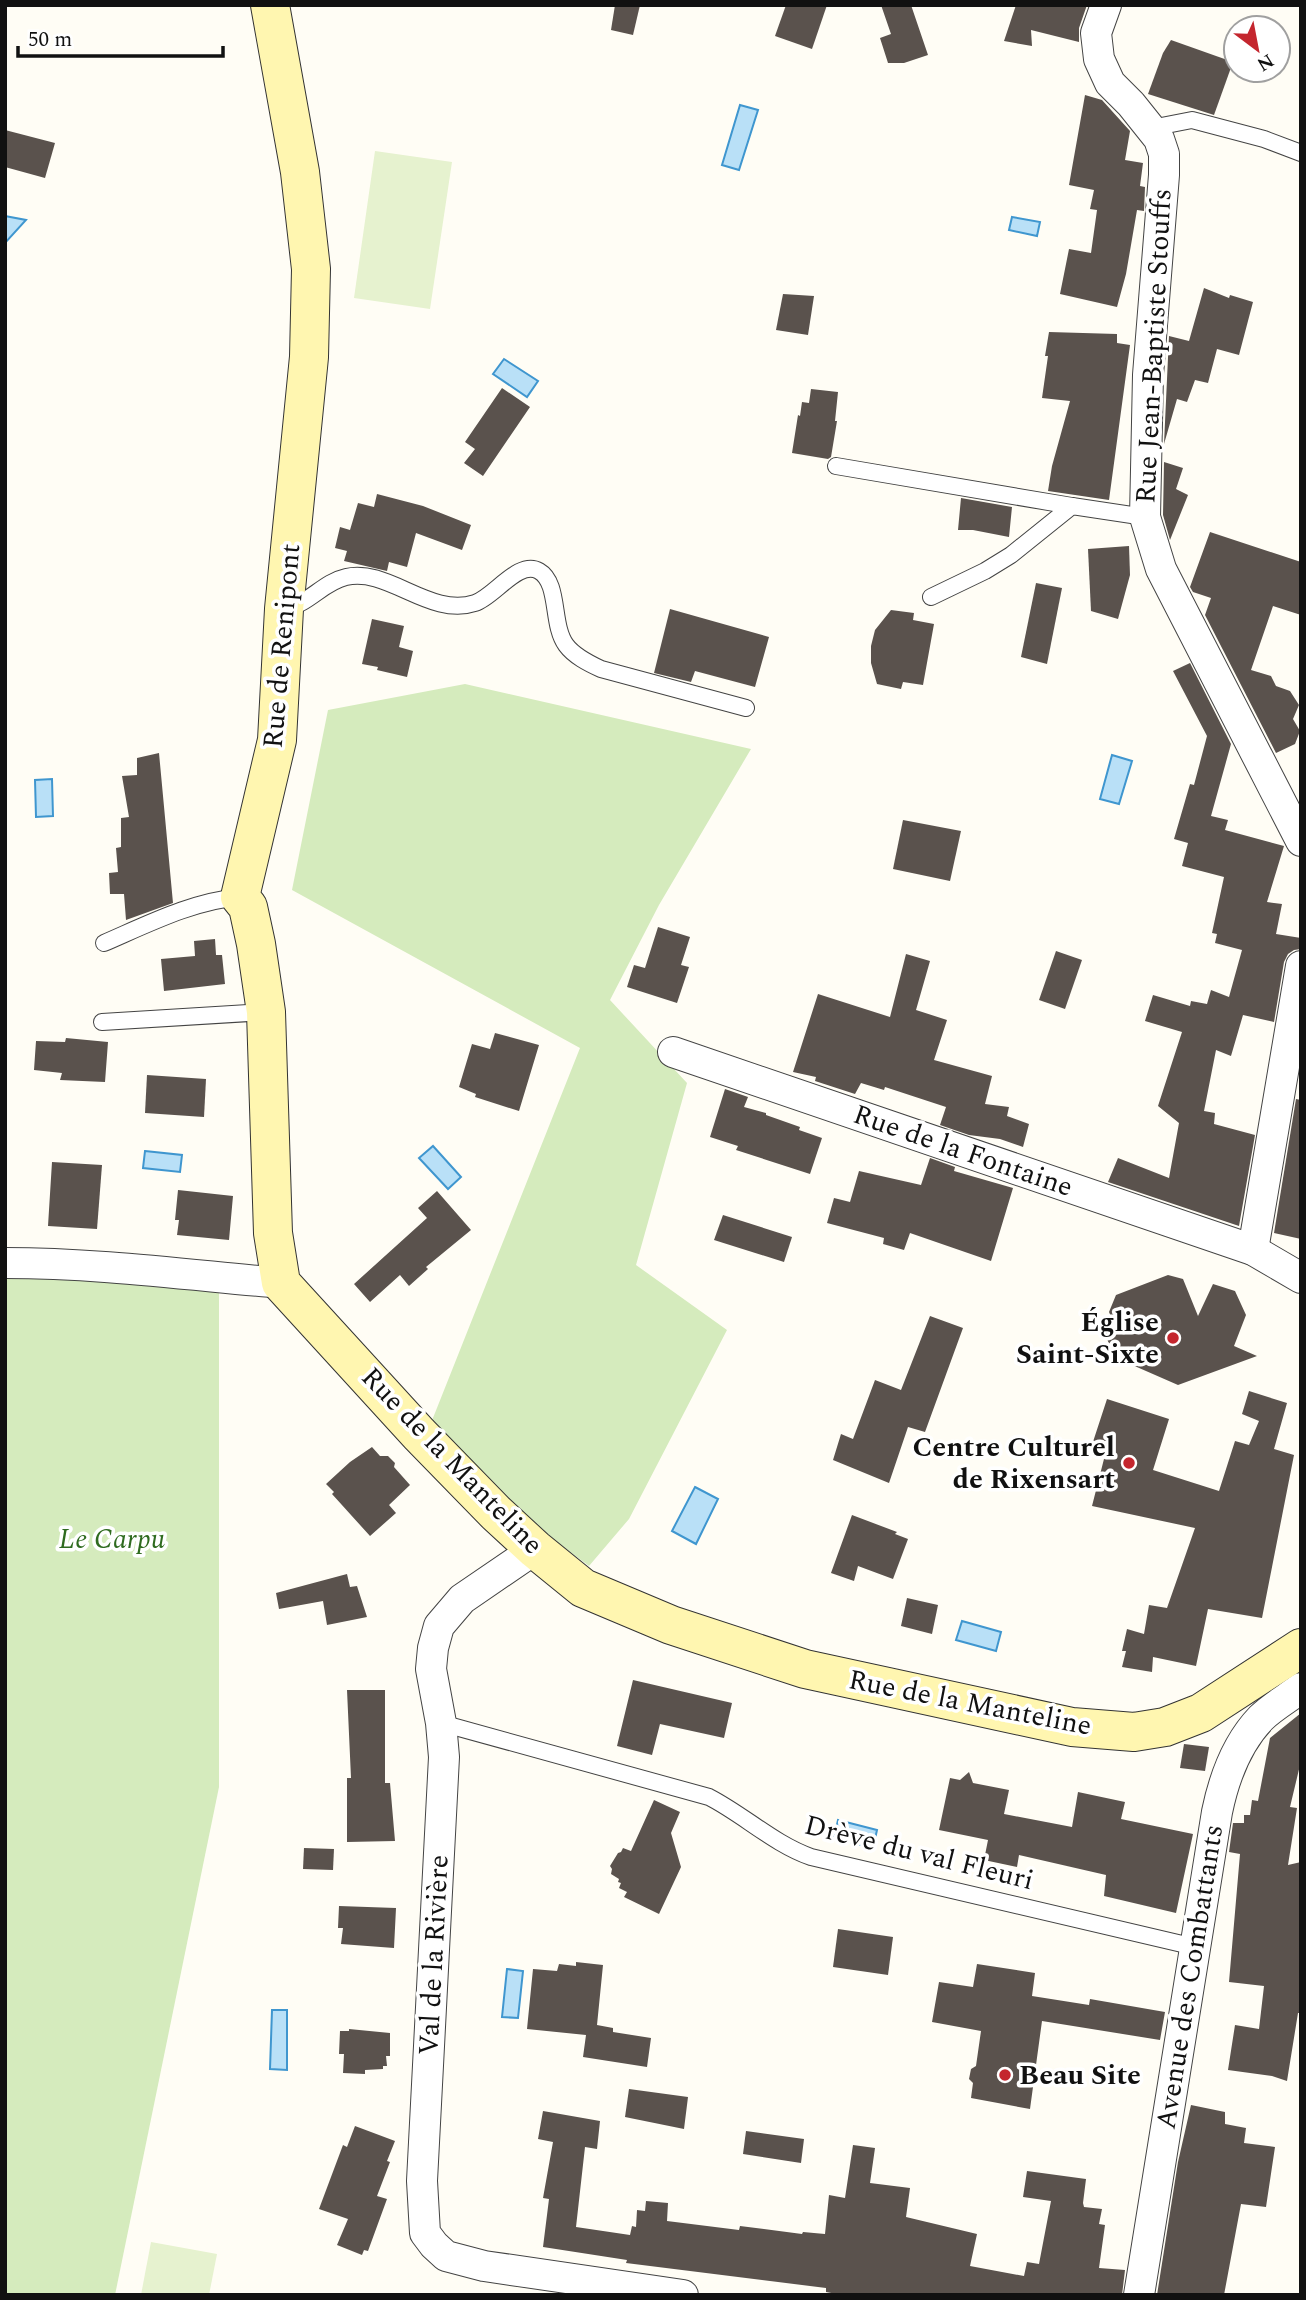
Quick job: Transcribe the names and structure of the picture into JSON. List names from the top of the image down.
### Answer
{
  "streets": {
    "street": [
      "Rue Jean-Baptiste Stouffs",
      "Rue de Renipont",
      "Rue de la Fontaine",
      "Rue de la Manteline",
      "Val de la Rivière",
      "Avenue des Combattants"
    ],
    "lane": ["Drève du val Fleuri"]
  },
  "crossings": [
    ["Rue de la Manteline", "Val de la Rivière"],
    ["Drève du val Fleuri", "Val de la Rivière"],
    ["Drève du val Fleuri", "Avenue des Combattants"]
  ],
  "parks": ["Le Carpu"],
  "places": ["Église Saint-Sixte", "Centre Culturel de Rixensart", "Beau Site"],
  "scale_bar": "50 m",
  "north": "bottom right"
}
